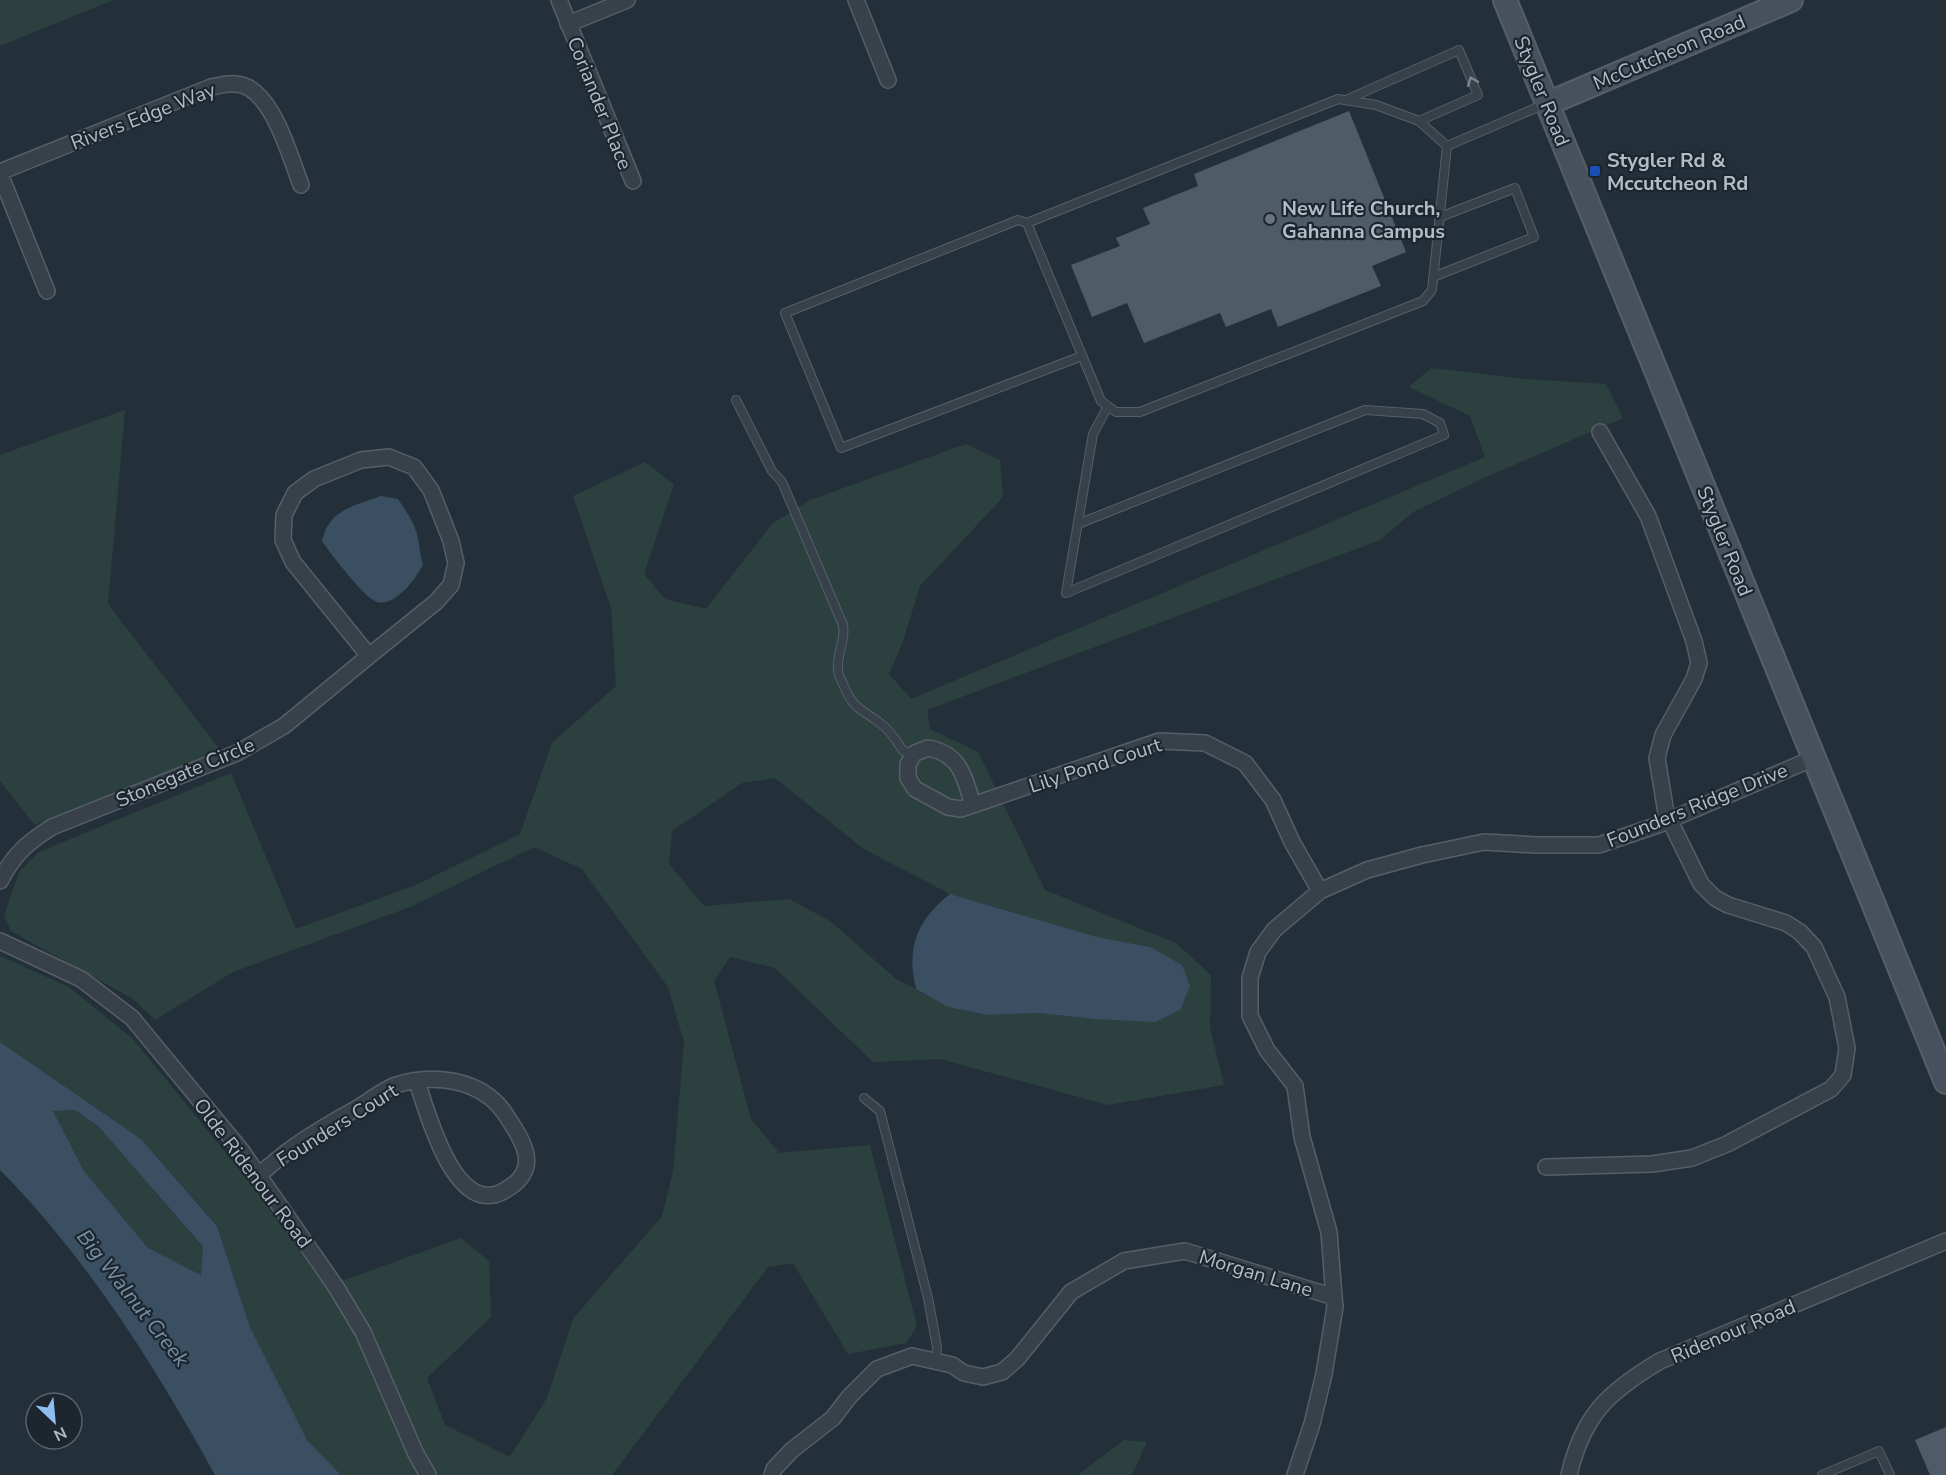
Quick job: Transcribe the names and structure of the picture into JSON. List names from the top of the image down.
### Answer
{
  "streets": {
    "main road": ["McCutcheon Road", "Stygler Road"],
    "street": [
      "Coriander Place",
      "Rivers Edge Way",
      "Lily Pond Court",
      "Stonegate Circle",
      "Founders Ridge Drive",
      "Founders Court",
      "Olde Ridenour Road",
      "Morgan Lane",
      "Ridenour Road"
    ]
  },
  "crossings": [
    ["McCutcheon Road", "Stygler Road"],
    ["Stygler Road", "Founders Ridge Drive"],
    ["Lily Pond Court", "Founders Ridge Drive"],
    ["Founders Ridge Drive", "Morgan Lane"],
    ["Founders Court", "Olde Ridenour Road"]
  ],
  "water": ["Big Walnut Creek"],
  "places": {
    "transit": ["Stygler Rd & Mccutcheon Rd"],
    "other": ["New Life Church, Gahanna Campus"]
  },
  "north": "bottom right"
}
